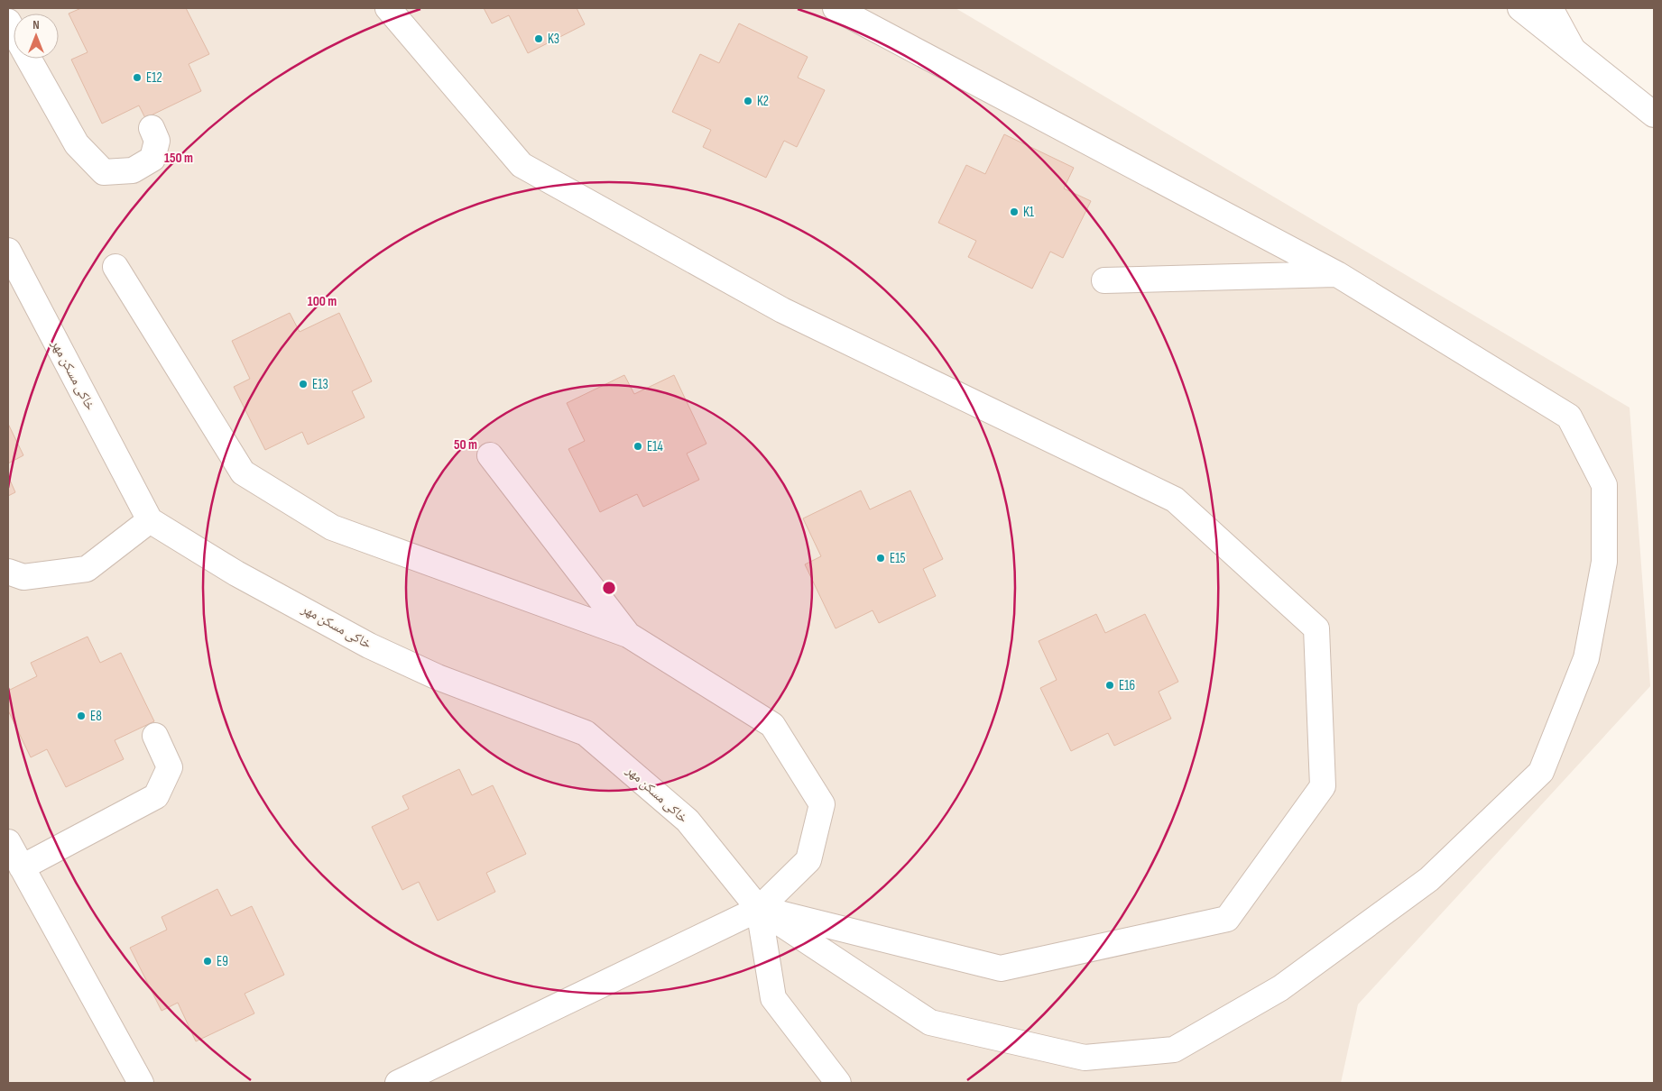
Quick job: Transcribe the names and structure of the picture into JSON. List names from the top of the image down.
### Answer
{
  "streets": {
    "street": ["خاکی مسکن مهر"]
  },
  "places": [
    "K3",
    "E12",
    "K2",
    "K1",
    "E13",
    "E14",
    "E15",
    "E16",
    "E8",
    "E9"
  ],
  "north": "top",
  "rings": ["150 m", "100 m", "50 m"]
}
